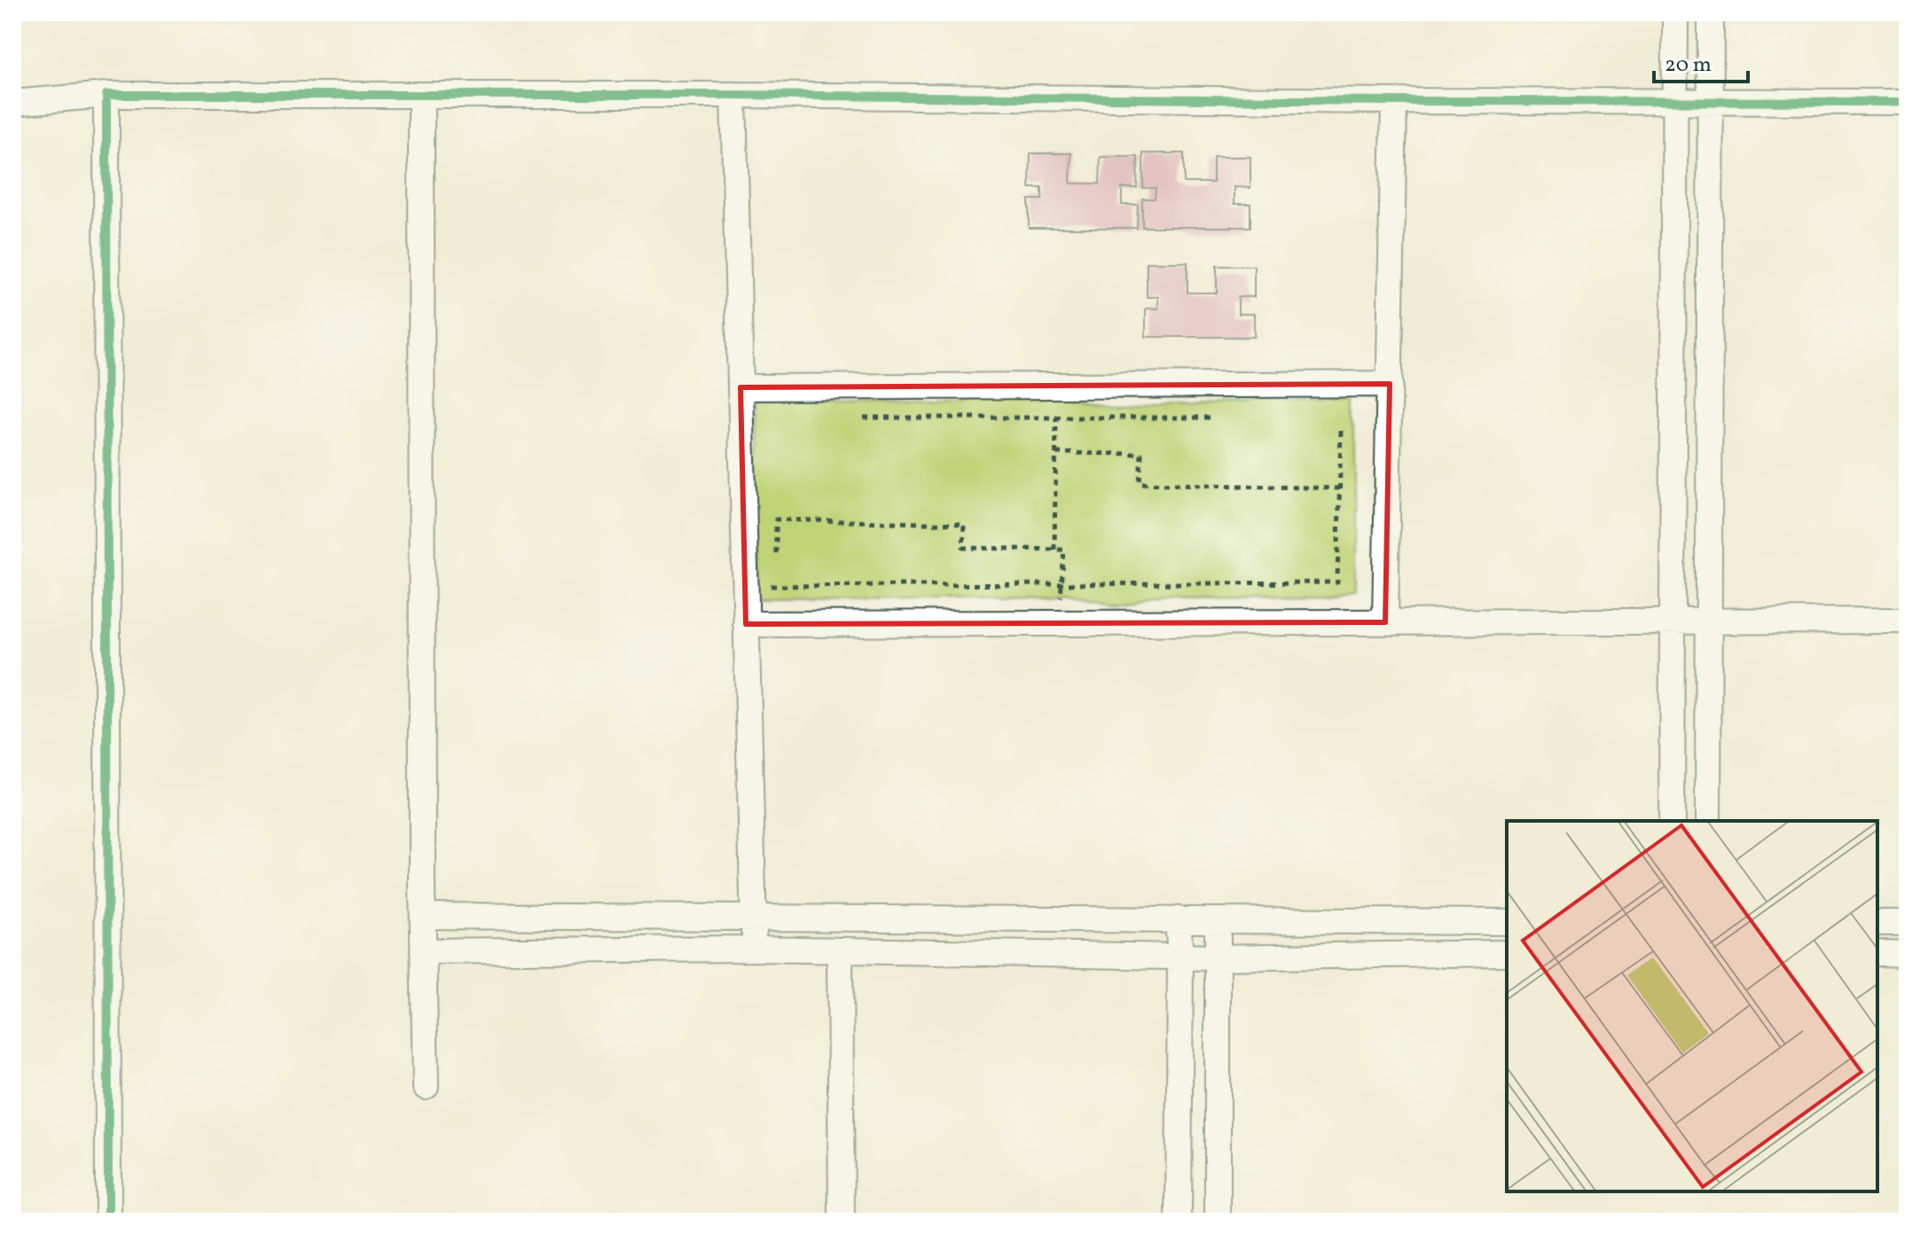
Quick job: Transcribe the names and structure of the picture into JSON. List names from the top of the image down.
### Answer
{
  "scale_bar": "20 m"
}
